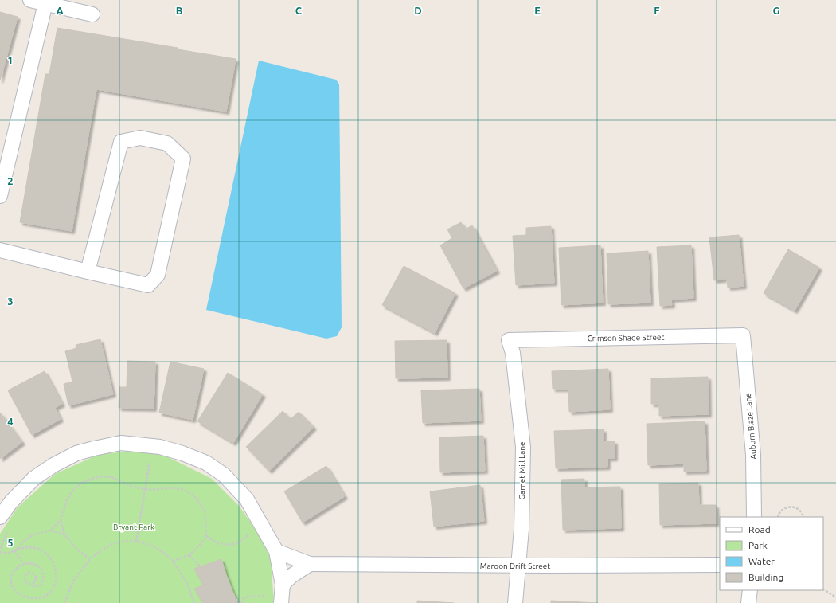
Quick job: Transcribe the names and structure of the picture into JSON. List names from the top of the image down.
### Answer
{
  "streets": {
    "street": [
      "Crimson Shade Street",
      "Auburn Blaze Lane",
      "Garnet Mill Lane",
      "Maroon Drift Street"
    ]
  },
  "crossings": [
    ["Crimson Shade Street", "Auburn Blaze Lane"],
    ["Crimson Shade Street", "Garnet Mill Lane"],
    ["Garnet Mill Lane", "Maroon Drift Street"]
  ],
  "parks": ["Bryant Park"],
  "legend": [
    "Road",
    "Park",
    "Water",
    "Building"
  ],
  "grid": {
    "columns": [
      "A",
      "B",
      "C",
      "D",
      "E",
      "F",
      "G"
    ],
    "rows": [
      "1",
      "2",
      "3",
      "4",
      "5"
    ]
  }
}
